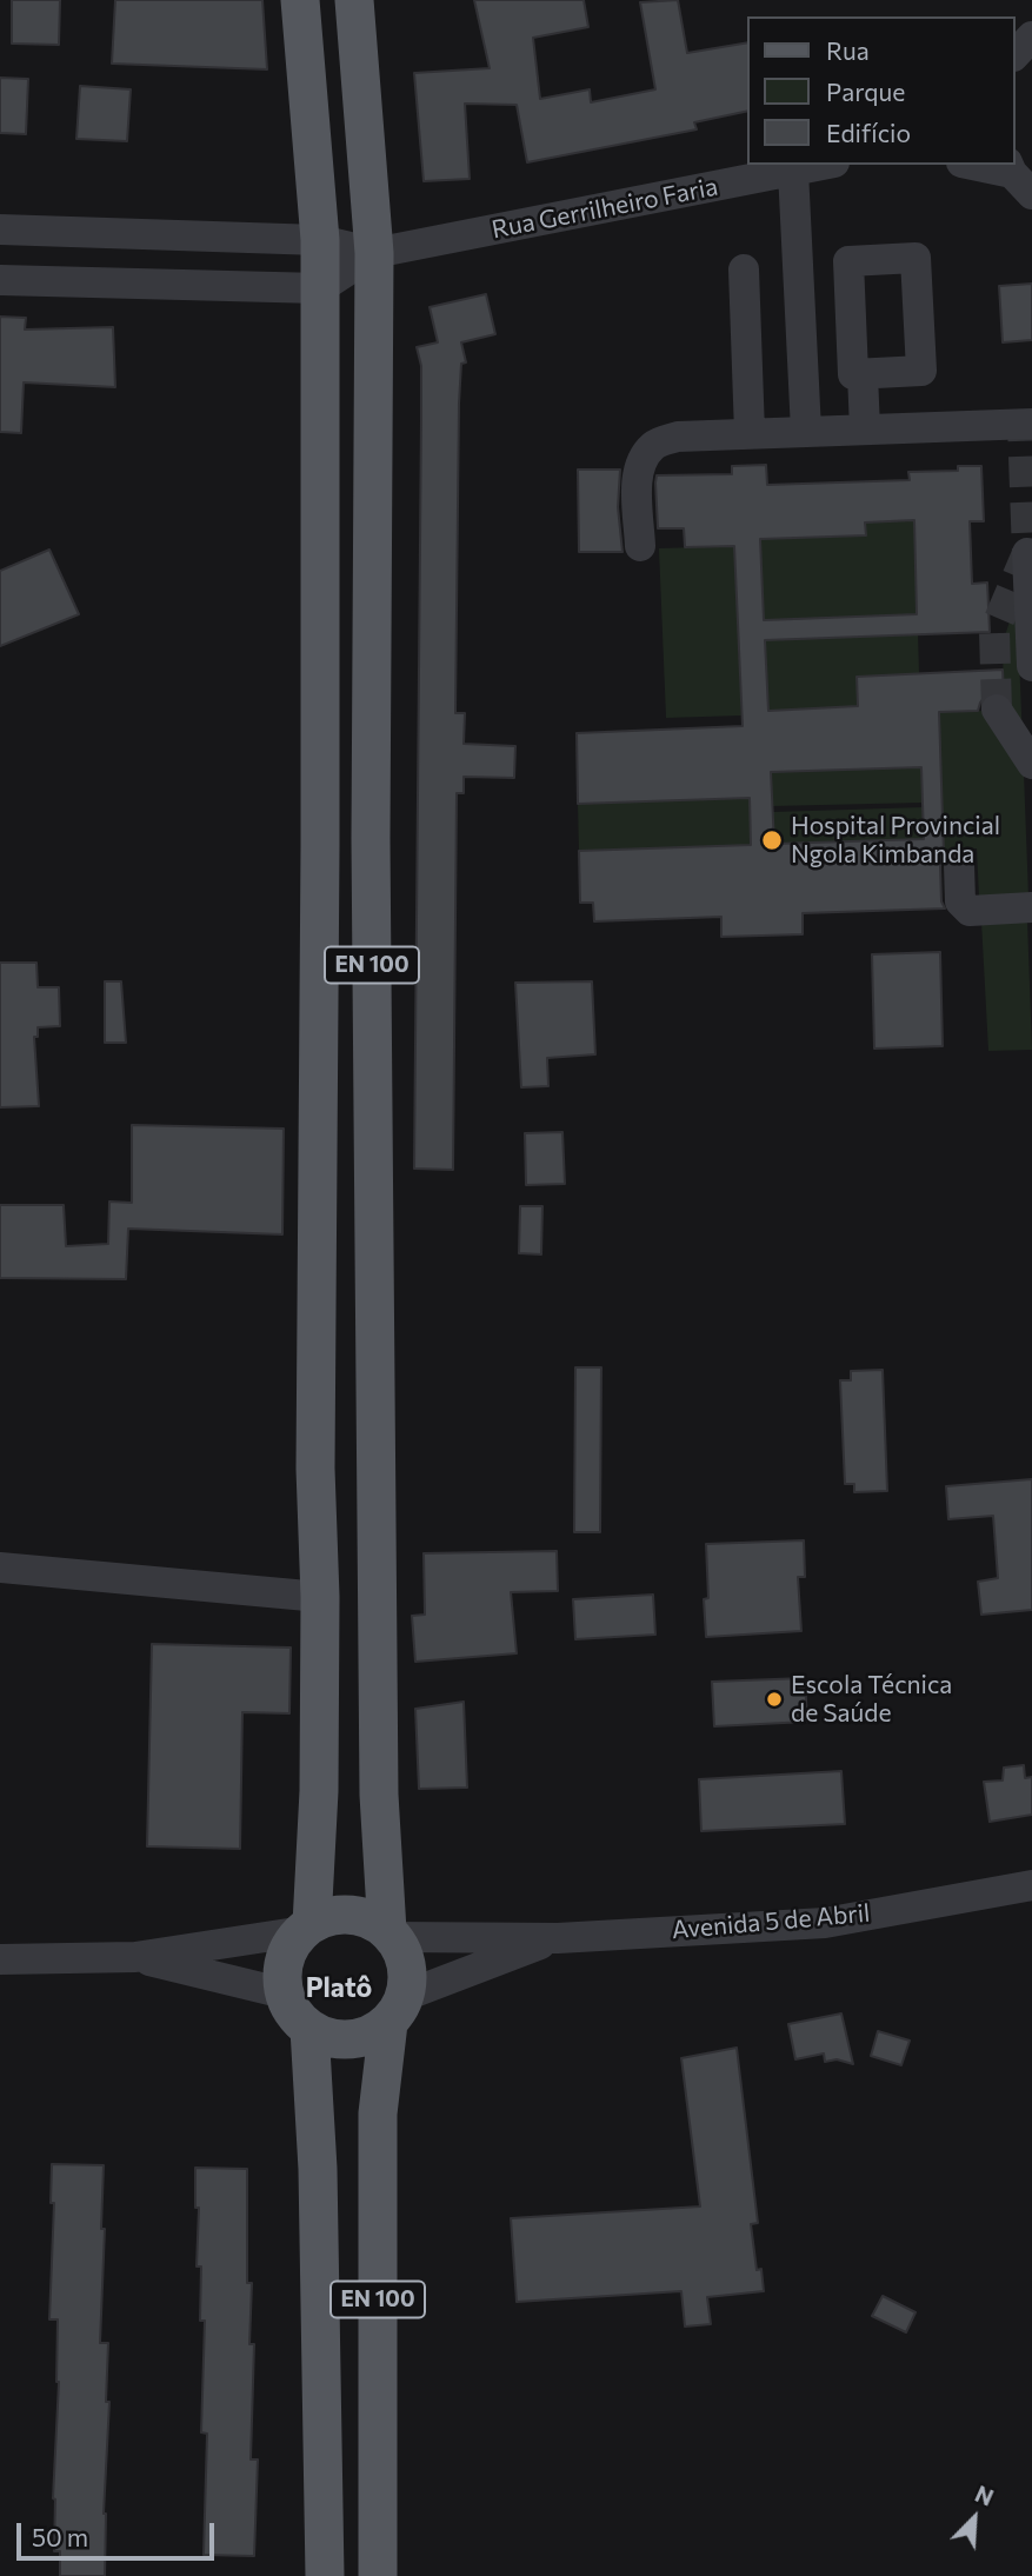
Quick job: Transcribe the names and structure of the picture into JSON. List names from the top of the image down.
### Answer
{
  "streets": {
    "main road": ["EN 100"],
    "street": ["Rua Gerrilheiro Faria", "Avenida 5 de Abril"]
  },
  "crossings": [
    ["Rua Gerrilheiro Faria", "EN 100"],
    ["EN 100", "Avenida 5 de Abril"]
  ],
  "districts": ["Platô"],
  "places": ["Hospital Provincial Ngola Kimbanda", "Escola Técnica de Saúde"],
  "legend": ["Rua", "Parque", "Edifício"],
  "scale_bar": "50 m",
  "north": "top right"
}
